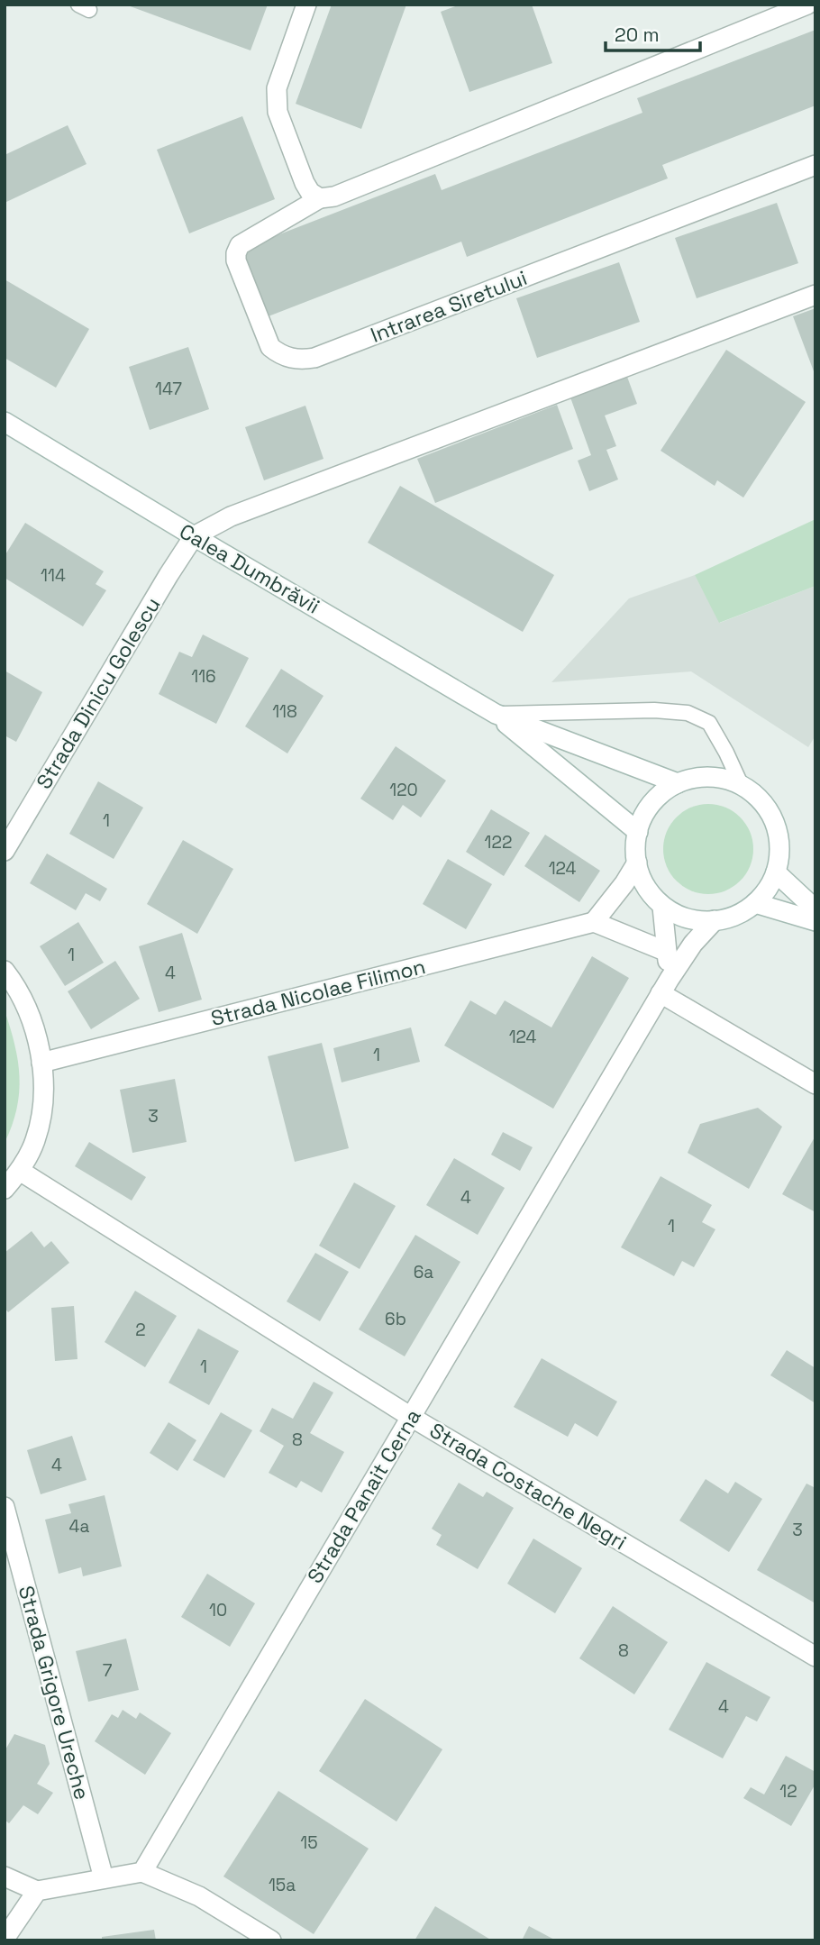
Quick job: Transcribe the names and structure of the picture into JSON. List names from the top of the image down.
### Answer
{
  "streets": {
    "street": [
      "Intrarea Siretului",
      "Calea Dumbrăvii",
      "Strada Dinicu Golescu",
      "Strada Nicolae Filimon",
      "Strada Costache Negri",
      "Strada Panait Cerna",
      "Strada Grigore Ureche"
    ]
  },
  "crossings": [
    ["Calea Dumbrăvii", "Strada Dinicu Golescu"],
    ["Calea Dumbrăvii", "Strada Panait Cerna"],
    ["Strada Costache Negri", "Strada Panait Cerna"]
  ],
  "house_numbers": [
    "147",
    "114",
    "116",
    "118",
    "120",
    "1",
    "122",
    "124",
    "1",
    "4",
    "124",
    "1",
    "3",
    "4",
    "1",
    "6a",
    "6b",
    "2",
    "1",
    "8",
    "4",
    "4a",
    "3",
    "10",
    "8",
    "7",
    "4",
    "12",
    "15",
    "15a"
  ],
  "scale_bar": "20 m"
}
